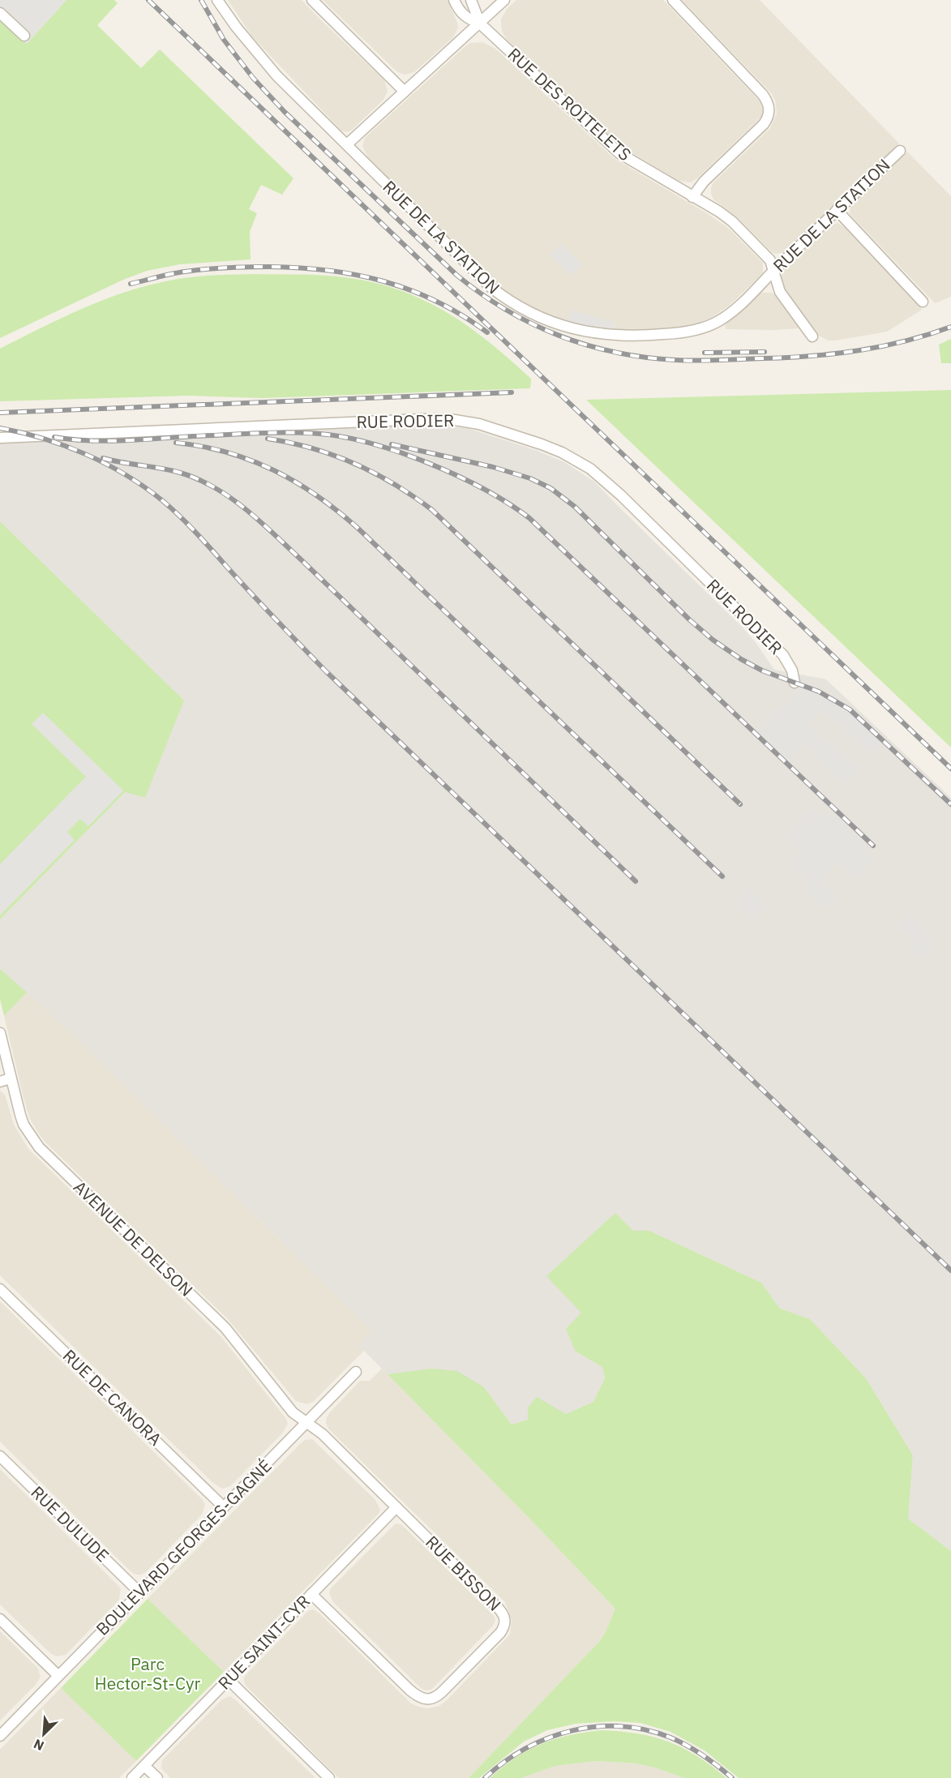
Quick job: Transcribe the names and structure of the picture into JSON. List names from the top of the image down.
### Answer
{
  "streets": {
    "street": [
      "RUE DES ROITELETS",
      "RUE DE LA STATION",
      "RUE RODIER",
      "AVENUE DE DELSON",
      "RUE DE CANORA",
      "RUE DULUDE",
      "BOULEVARD GEORGES-GAGNÉ",
      "RUE BISSON",
      "RUE SAINT-CYR"
    ]
  },
  "crossings": [
    ["RUE DES ROITELETS", "RUE DE LA STATION"],
    ["AVENUE DE DELSON", "BOULEVARD GEORGES-GAGNÉ"],
    ["AVENUE DE DELSON", "RUE BISSON"],
    ["RUE DE CANORA", "BOULEVARD GEORGES-GAGNÉ"],
    ["RUE DULUDE", "BOULEVARD GEORGES-GAGNÉ"],
    ["BOULEVARD GEORGES-GAGNÉ", "RUE BISSON"],
    ["RUE BISSON", "RUE SAINT-CYR"]
  ],
  "parks": ["Parc Hector-St-Cyr"],
  "north": "bottom left"
}
